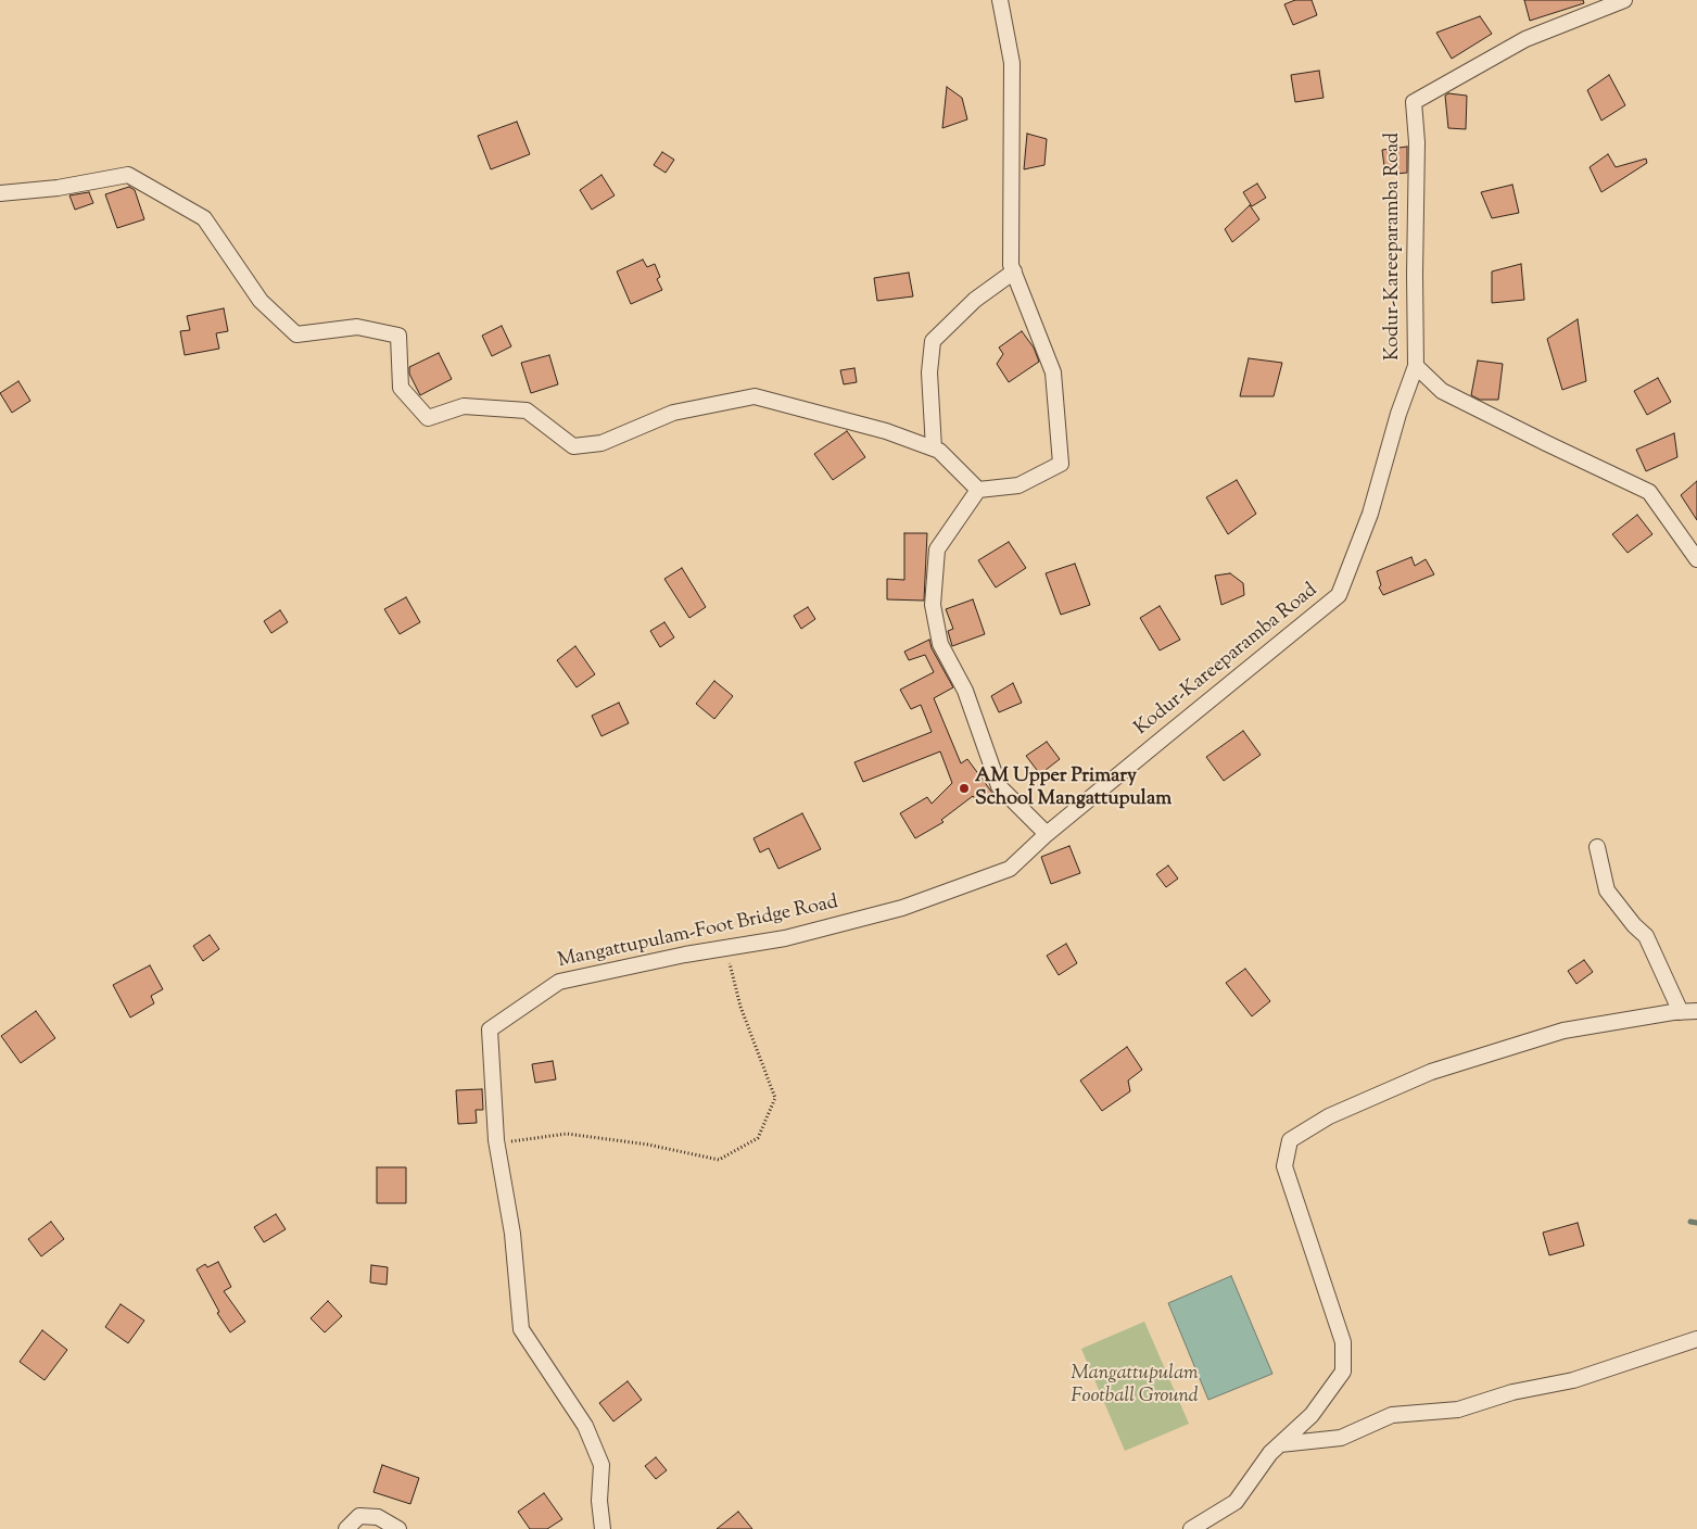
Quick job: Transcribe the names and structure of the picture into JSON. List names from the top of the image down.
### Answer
{
  "streets": {
    "street": ["Kodur-Kareeparamba Road", "Mangattupulam-Foot Bridge Road"]
  },
  "crossings": [
    ["Kodur-Kareeparamba Road", "Mangattupulam-Foot Bridge Road"]
  ],
  "parks": ["Mangattupulam Football Ground"],
  "places": ["AM Upper Primary School Mangattupulam"]
}
